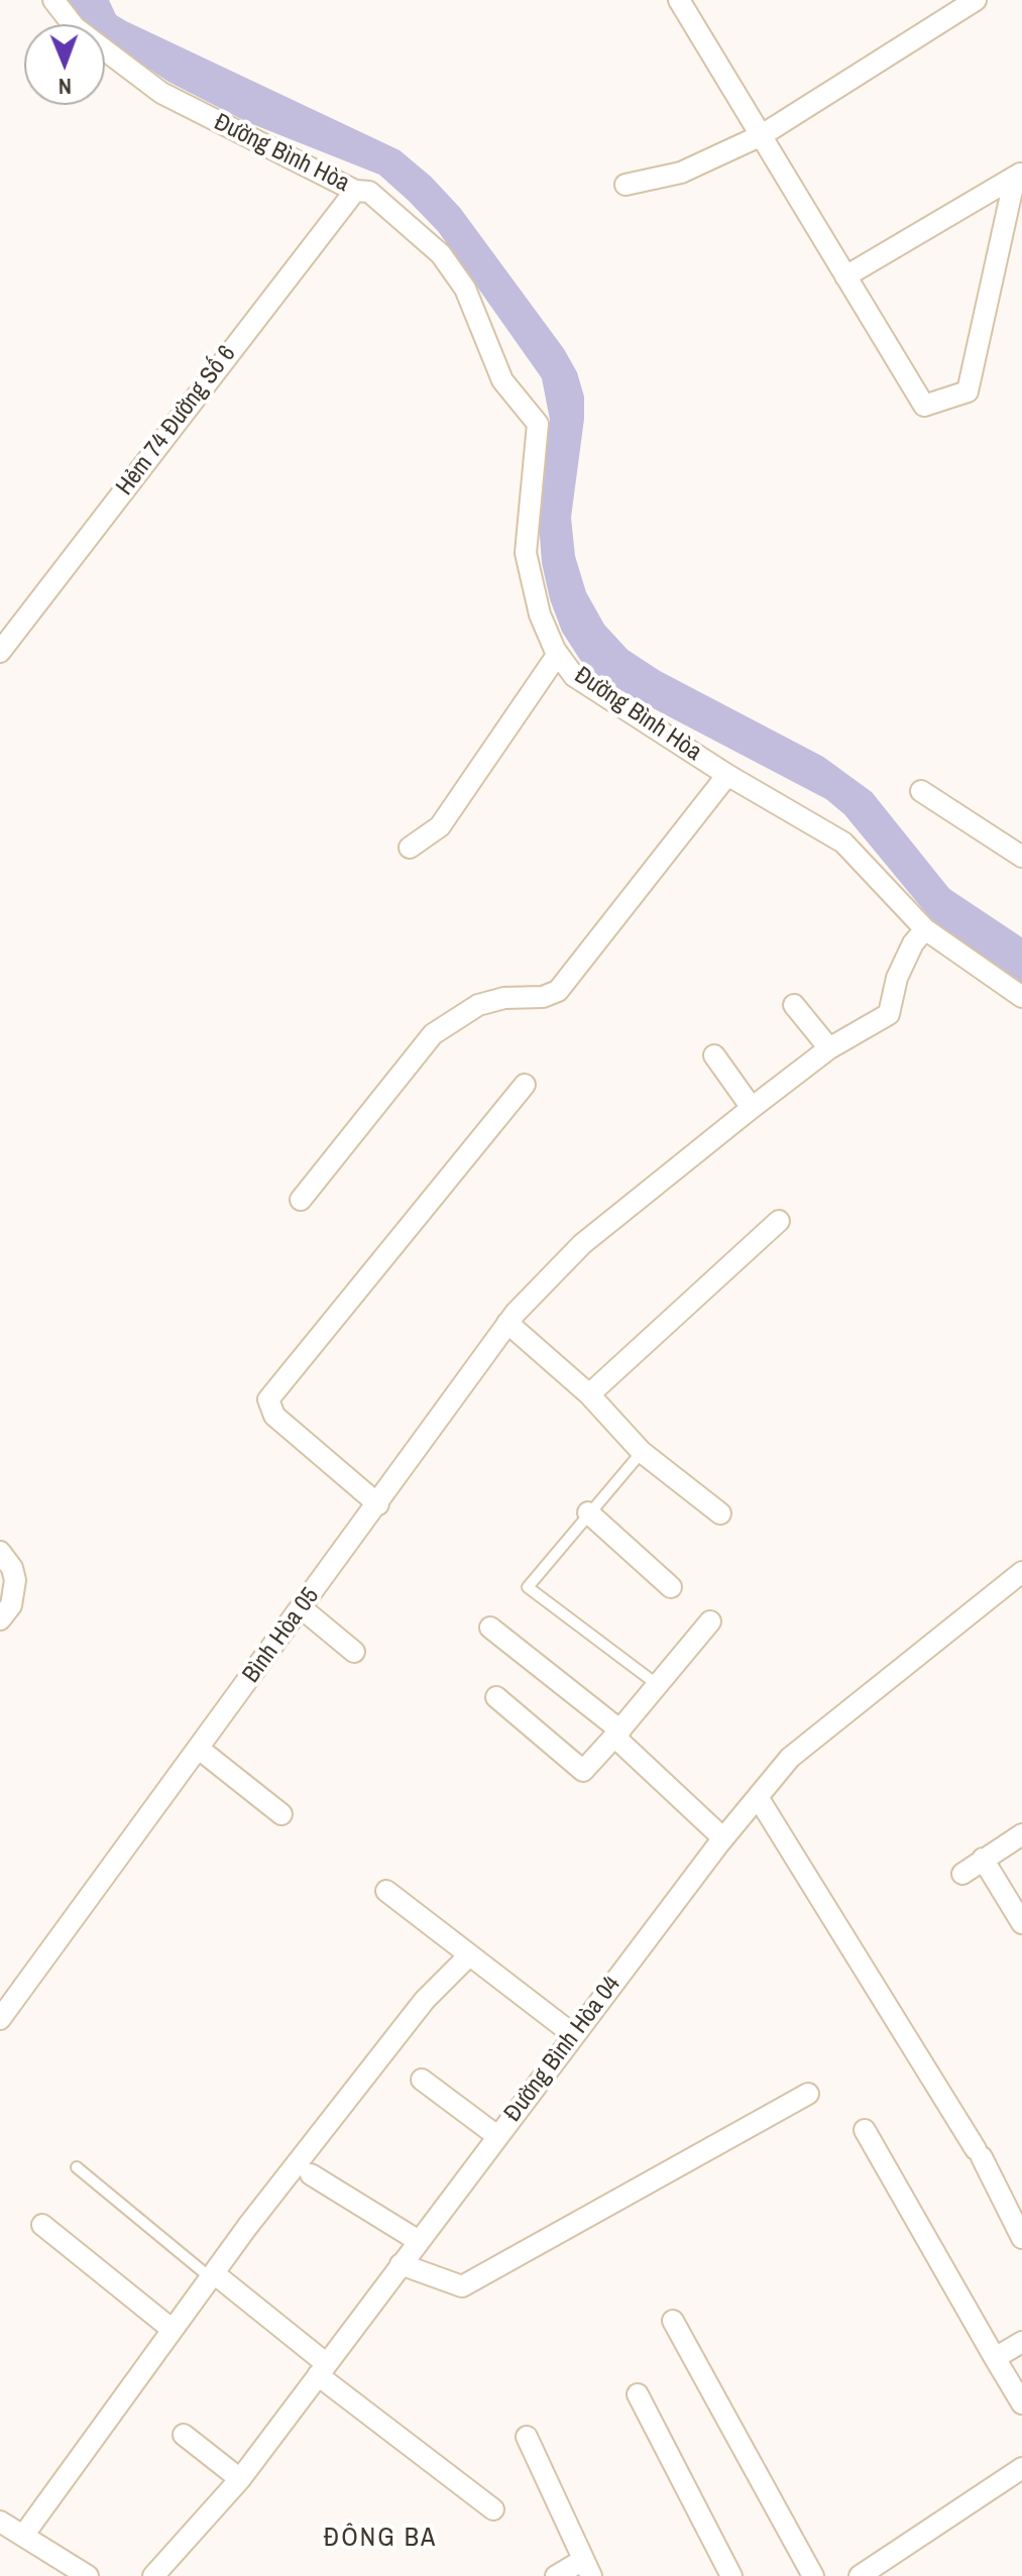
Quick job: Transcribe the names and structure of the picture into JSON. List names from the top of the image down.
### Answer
{
  "streets": {
    "street": [
      "Đường Bình Hòa",
      "Hẻm 74 Đường Số 6",
      "Bình Hòa 05",
      "Đường Bình Hòa 04"
    ]
  },
  "crossings": [
    ["Đường Bình Hòa", "Hẻm 74 Đường Số 6"]
  ],
  "districts": ["ĐÔNG BA"],
  "north": "bottom"
}
